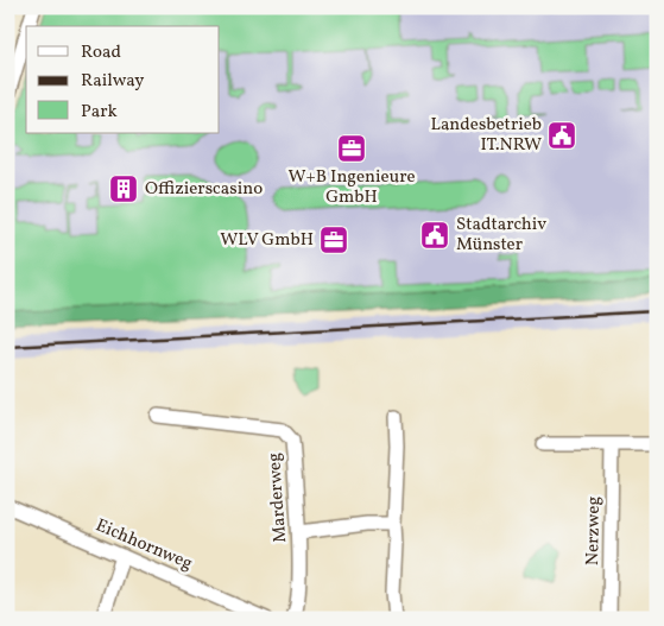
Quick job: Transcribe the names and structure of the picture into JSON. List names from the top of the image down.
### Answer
{
  "streets": {
    "street": ["Marderweg", "Nerzweg", "Eichhornweg"]
  },
  "places": {
    "public building": ["Landesbetrieb IT.NRW", "Stadtarchiv Münster"],
    "office": ["W+B Ingenieure GmbH", "WLV GmbH"],
    "building": ["Offizierscasino"]
  },
  "legend": ["Road", "Railway", "Park"]
}
